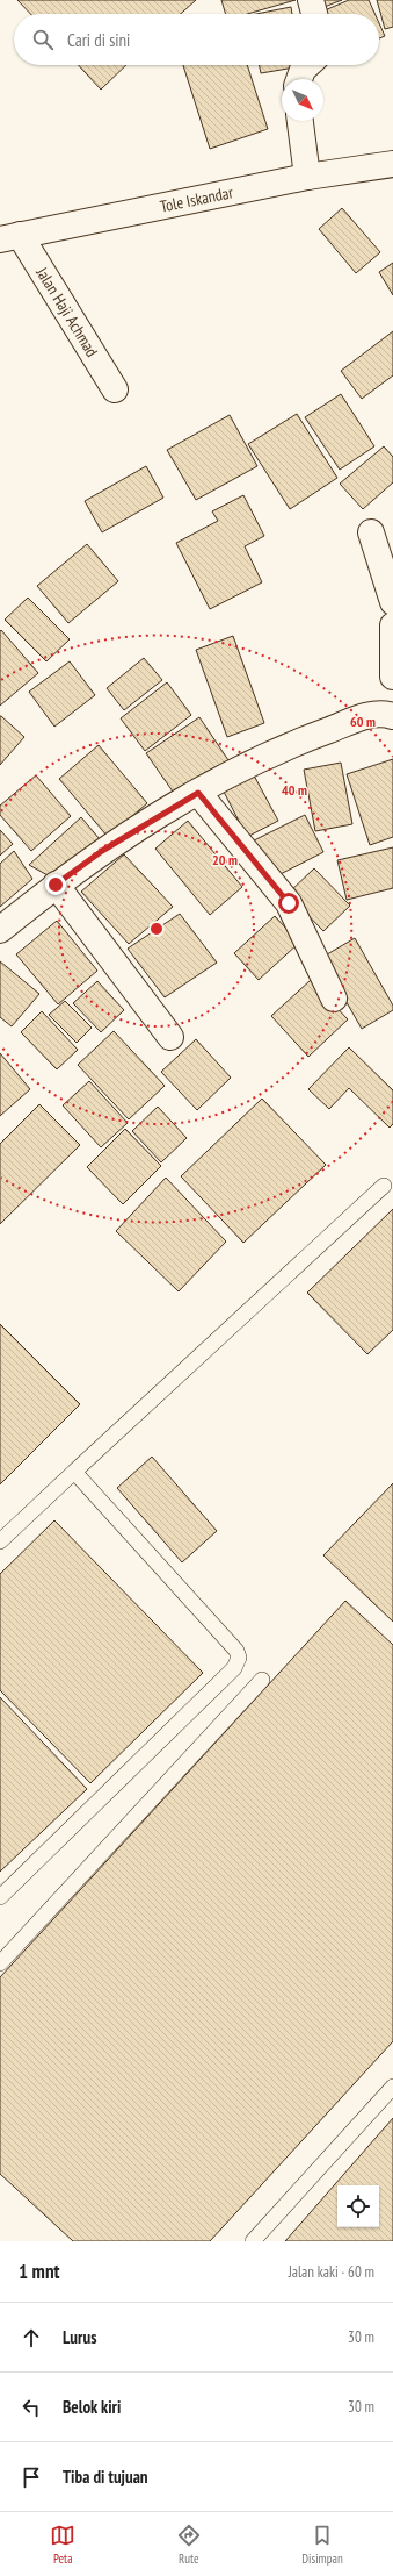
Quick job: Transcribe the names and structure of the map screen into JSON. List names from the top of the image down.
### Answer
{
  "streets": {
    "street": ["Tole Iskandar", "Jalan Haji Achmad"]
  },
  "crossings": [
    ["Tole Iskandar", "Jalan Haji Achmad"]
  ],
  "north": "bottom right",
  "page": {
    "search": "Cari di sini",
    "heading": ["1 mnt", "Jalan kaki · 60 m"],
    "list": [
      ["Lurus", "30 m"],
      ["Belok kiri", "30 m"],
      "Tiba di tujuan"
    ],
    "nav": ["Peta", "Rute", "Disimpan"]
  },
  "rings": ["60 m", "40 m", "20 m"]
}
